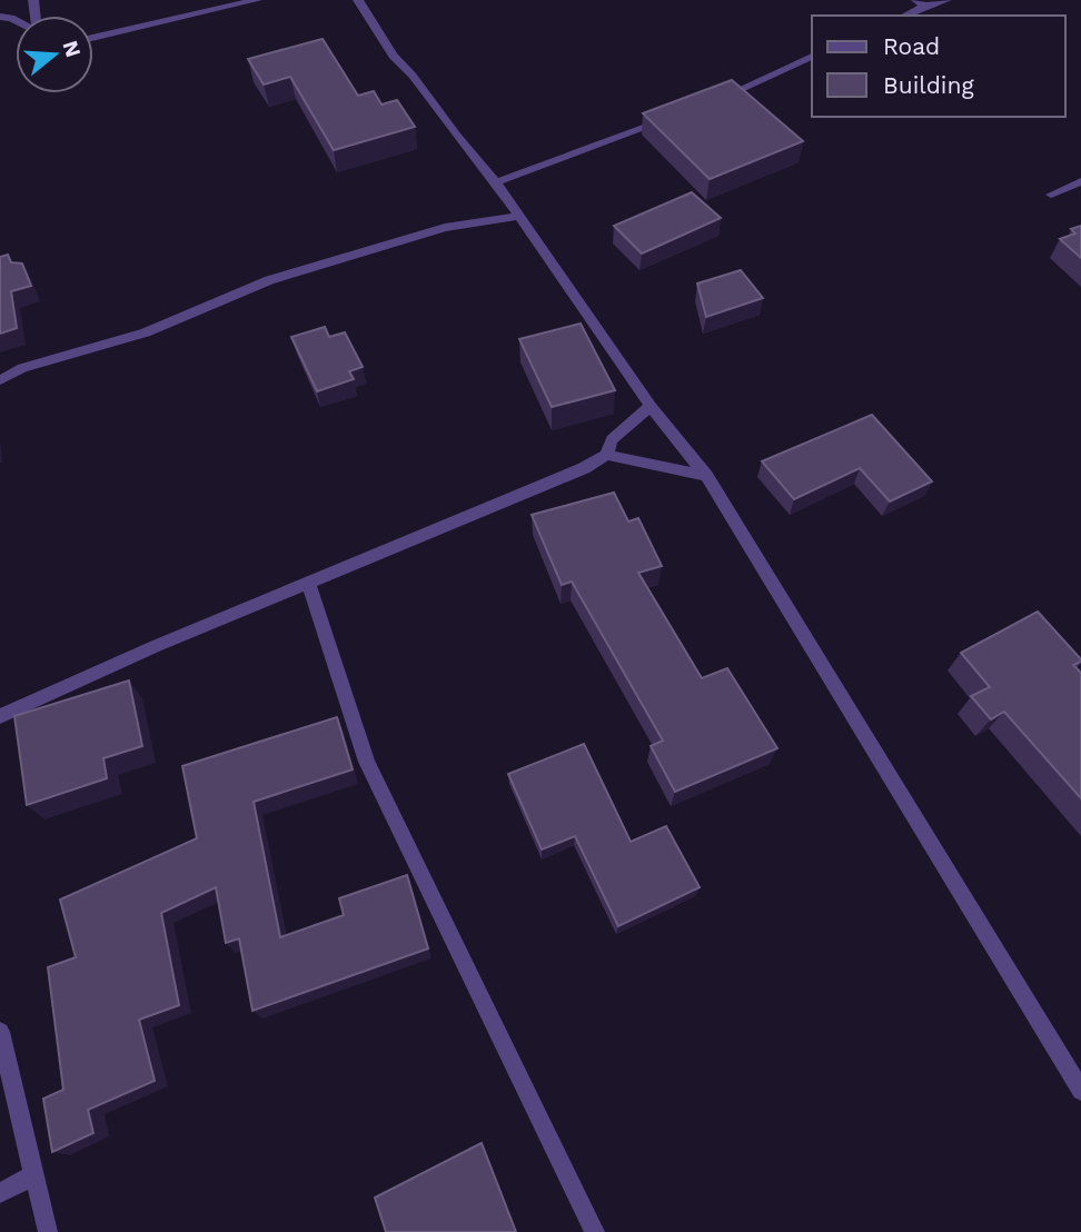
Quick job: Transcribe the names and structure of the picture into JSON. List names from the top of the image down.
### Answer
{
  "legend": ["Road", "Building"],
  "north": "right"
}
